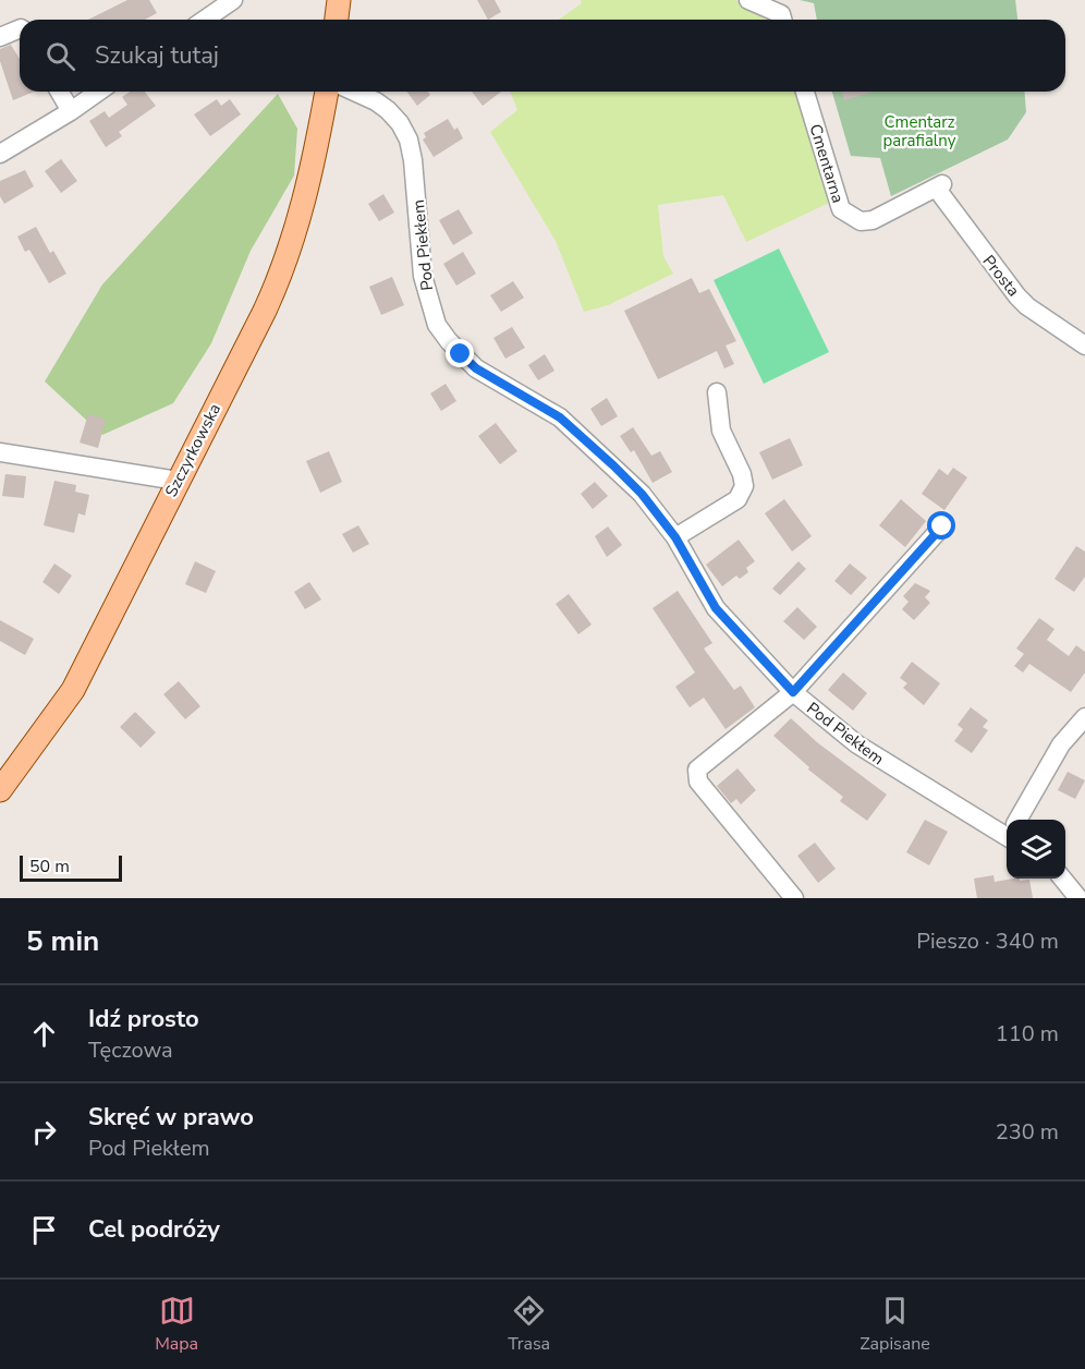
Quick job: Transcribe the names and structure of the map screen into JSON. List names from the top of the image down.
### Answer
{
  "streets": {
    "main road": ["Szczyrkowska"],
    "street": ["Cmentarna", "Pod Piekłem", "Prosta"]
  },
  "crossings": [
    ["Cmentarna", "Prosta"]
  ],
  "parks": ["Cmentarz parafialny"],
  "scale_bar": "50 m",
  "page": {
    "search": "Szukaj tutaj",
    "scale": "50 m",
    "heading": ["5 min", "Pieszo · 340 m"],
    "list": [
      ["Idź prosto", "Tęczowa", "110 m"],
      ["Skręć w prawo", "Pod Piekłem", "230 m"],
      "Cel podróży"
    ],
    "nav": ["Mapa", "Trasa", "Zapisane"]
  }
}
